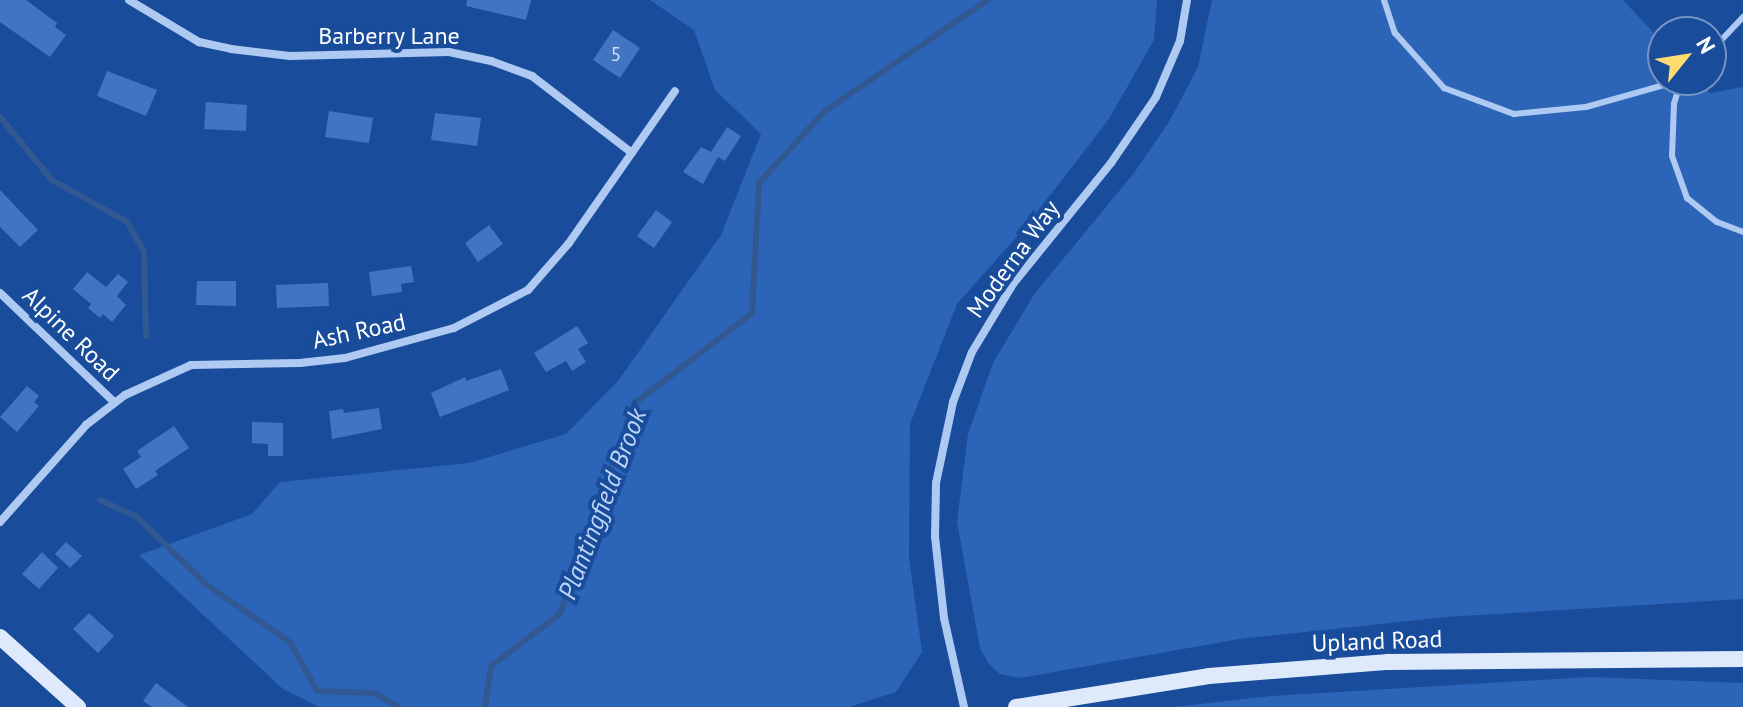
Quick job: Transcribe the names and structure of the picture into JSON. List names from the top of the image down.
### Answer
{
  "streets": {
    "main road": ["Upland Road"],
    "street": [
      "Barberry Lane",
      "Moderna Way",
      "Ash Road",
      "Alpine Road"
    ]
  },
  "crossings": [
    ["Barberry Lane", "Ash Road"],
    ["Ash Road", "Alpine Road"]
  ],
  "water": ["Plantingfield Brook"],
  "house_numbers": ["5"],
  "north": "top right"
}
